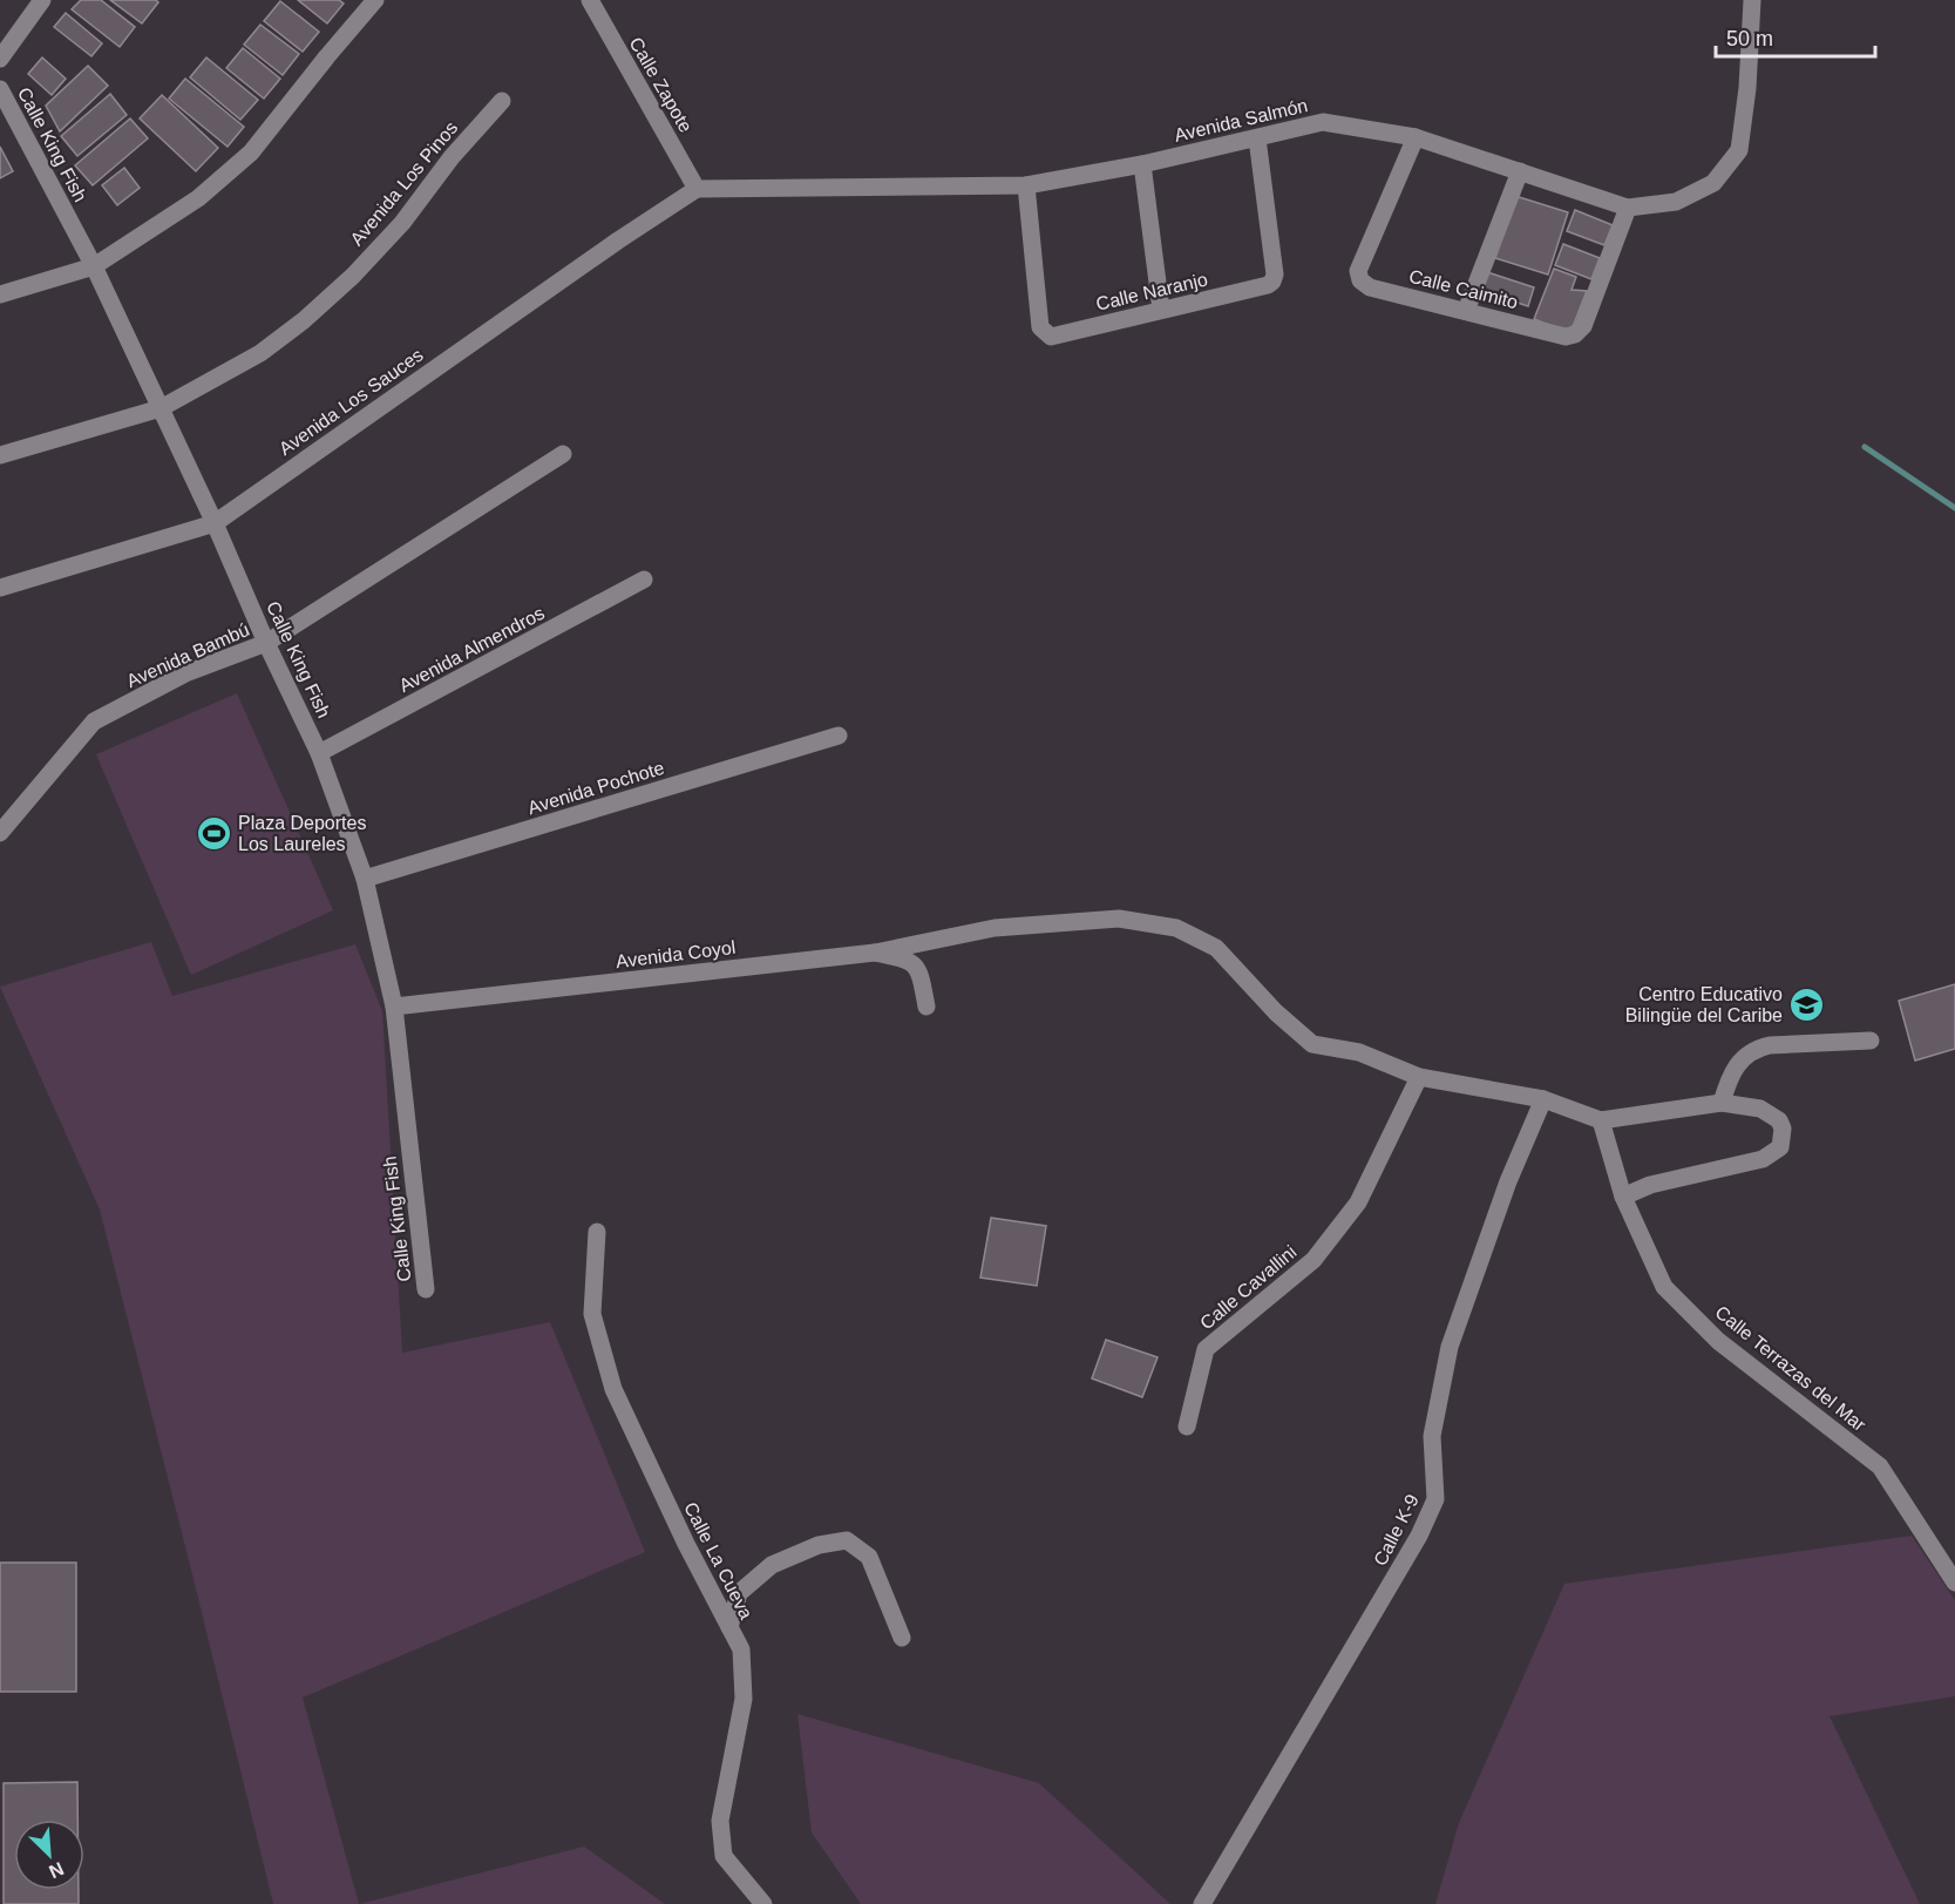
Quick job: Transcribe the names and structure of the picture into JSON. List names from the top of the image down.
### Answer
{
  "streets": {
    "street": [
      "Calle Zapote",
      "Avenida Salmón",
      "Calle King Fish",
      "Avenida Los Pinos",
      "Calle Caimito",
      "Calle Naranjo",
      "Avenida Los Sauces",
      "Avenida Almendros",
      "Avenida Bambú",
      "Avenida Pochote",
      "Avenida Coyol",
      "Calle Cavallini",
      "Calle Terrazas del Mar",
      "Calle K-9",
      "Calle La Cueva"
    ]
  },
  "crossings": [
    ["Calle Zapote", "Avenida Salmón"],
    ["Calle Zapote", "Avenida Los Sauces"],
    ["Avenida Salmón", "Calle Caimito"],
    ["Avenida Salmón", "Calle Naranjo"],
    ["Avenida Salmón", "Avenida Los Sauces"],
    ["Calle King Fish", "Avenida Los Pinos"],
    ["Calle King Fish", "Avenida Los Sauces"],
    ["Calle King Fish", "Avenida Almendros"],
    ["Calle King Fish", "Avenida Bambú"],
    ["Calle King Fish", "Avenida Pochote"],
    ["Calle King Fish", "Avenida Coyol"]
  ],
  "places": {
    "sports": ["Plaza Deportes Los Laureles"],
    "school or university": ["Centro Educativo Bilingüe del Caribe"]
  },
  "scale_bar": "50 m",
  "north": "bottom right"
}
